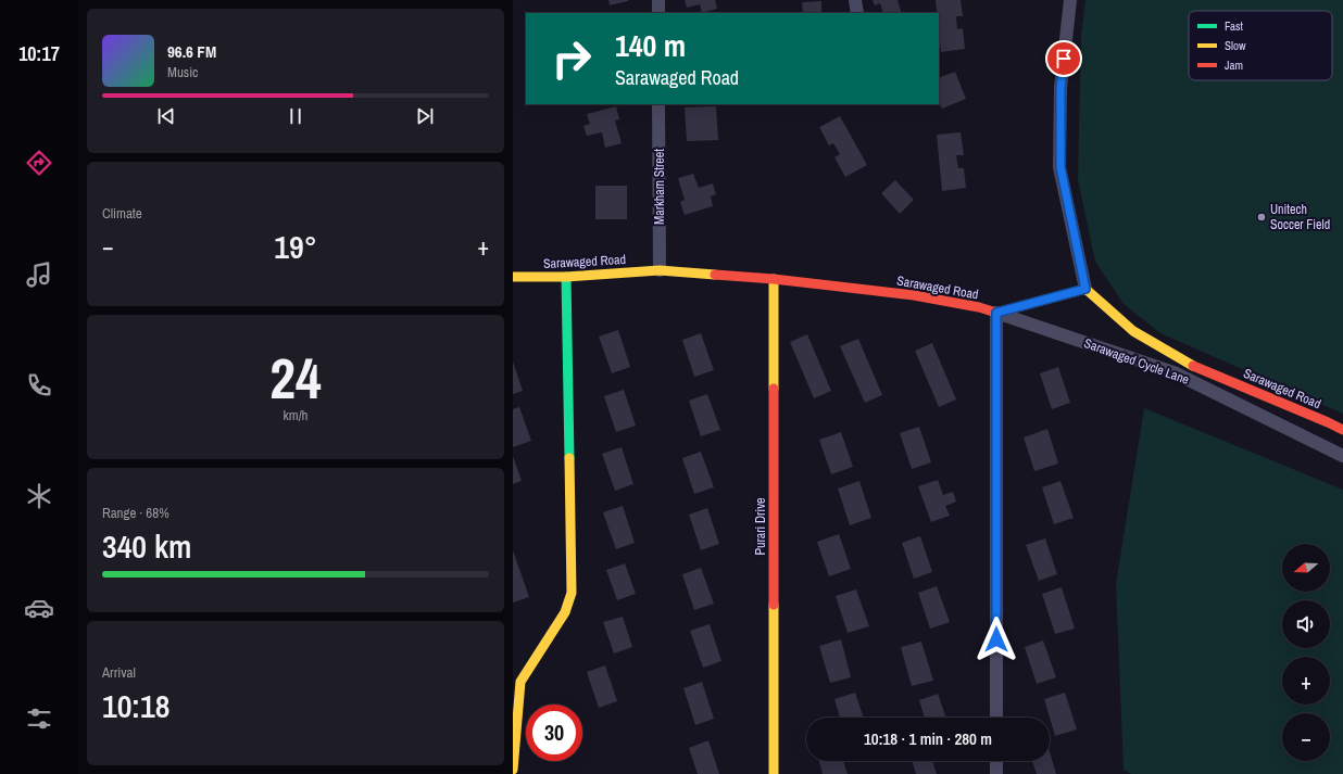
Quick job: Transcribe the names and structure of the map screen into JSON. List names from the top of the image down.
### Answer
{
  "streets": {
    "street": [
      "Markham Street",
      "Sarawaged Road",
      "Sarawaged Cycle Lane",
      "Purari Drive"
    ]
  },
  "crossings": [
    ["Markham Street", "Sarawaged Road"],
    ["Sarawaged Road", "Sarawaged Cycle Lane"],
    ["Sarawaged Road", "Purari Drive"]
  ],
  "places": ["Unitech Soccer Field"],
  "legend": ["Fast", "Slow", "Jam"],
  "north": "left",
  "page": {
    "tabs": "10:17",
    "turn": ["140 m", "Sarawaged Road"],
    "song": ["96.6 FM", "Music"],
    "tile": [
      "Climate",
      ["24", "km/h"],
      ["Range · 68%", "340 km"],
      ["Arrival", "10:18"]
    ],
    "heat": ["−", "19°", "+"],
    "map_buttons": ["+", "−"],
    "limit": "30",
    "trip": "10:18 · 1 min · 280 m"
  }
}
